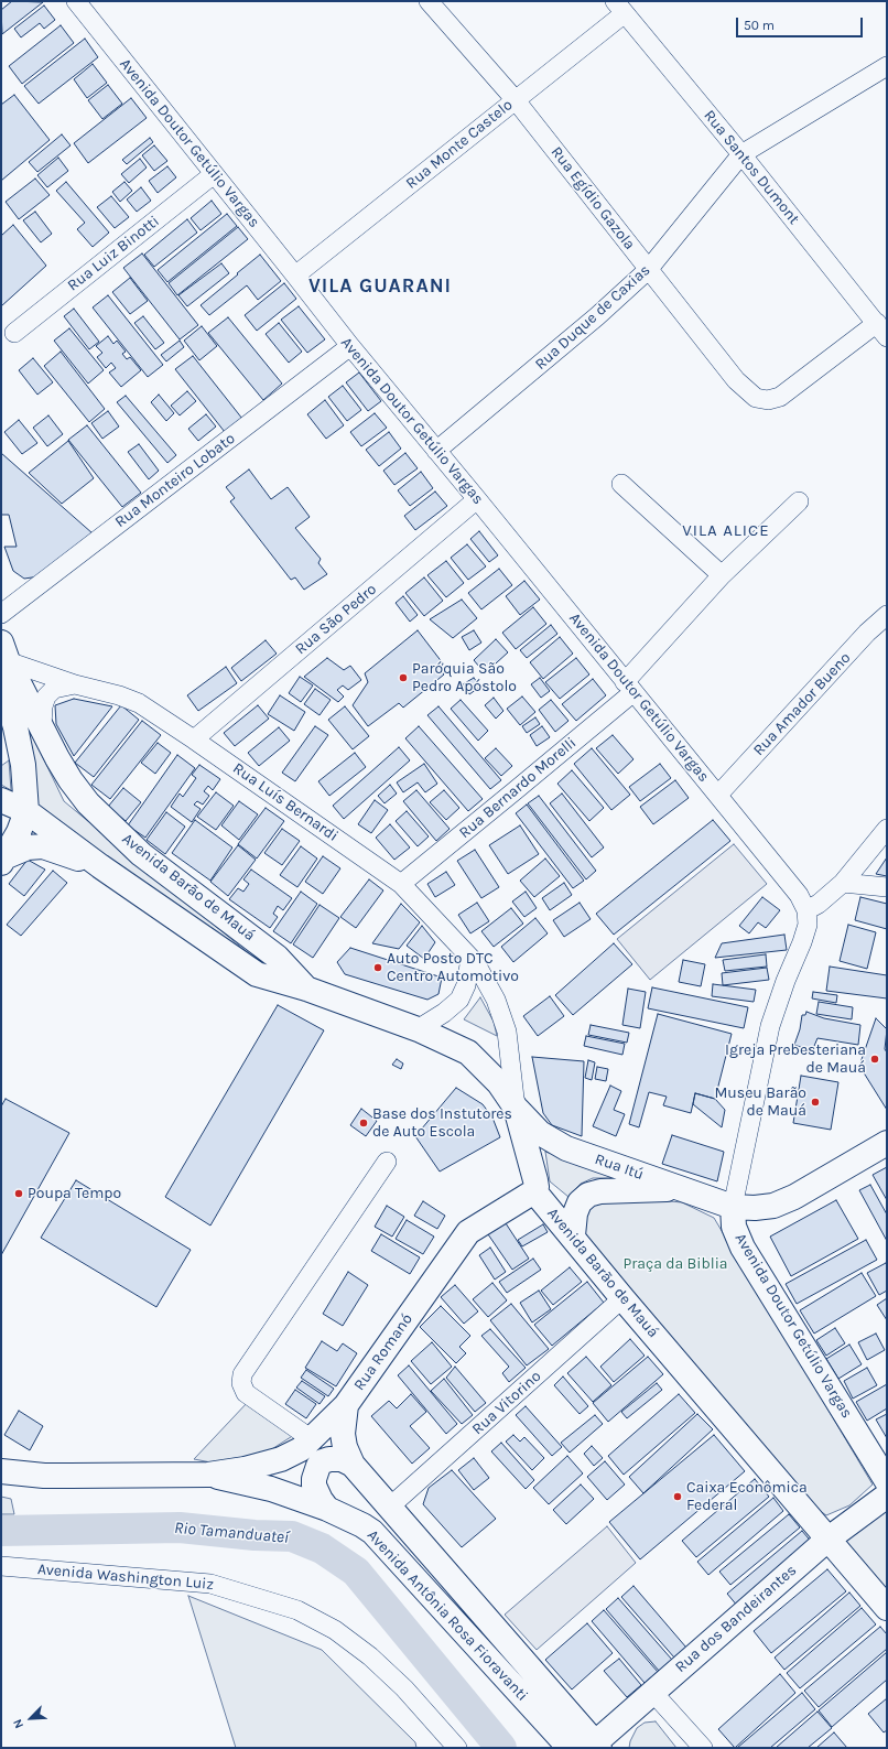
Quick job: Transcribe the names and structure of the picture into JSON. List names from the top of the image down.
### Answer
{
  "streets": {
    "main road": [
      "Avenida Doutor Getúlio Vargas",
      "Avenida Barão de Mauá",
      "Rua Itú",
      "Rua Romanó",
      "Avenida Antônia Rosa Fioravanti",
      "Rua dos Bandeirantes"
    ],
    "street": [
      "Rua Monte Castelo",
      "Rua Santos Dumont",
      "Rua Egídio Gazola",
      "Rua Luiz Binotti",
      "Rua Duque de Caxias",
      "Rua Monteiro Lobato",
      "Rua São Pedro",
      "Rua Amador Bueno",
      "Rua Bernardo Morelli",
      "Rua Luís Bernardi",
      "Rua Vitorino",
      "Avenida Washington Luiz"
    ]
  },
  "crossings": [
    ["Avenida Doutor Getúlio Vargas", "Rua Monte Castelo"],
    ["Avenida Doutor Getúlio Vargas", "Rua Luiz Binotti"],
    ["Avenida Doutor Getúlio Vargas", "Rua Duque de Caxias"],
    ["Avenida Doutor Getúlio Vargas", "Rua Monteiro Lobato"],
    ["Avenida Doutor Getúlio Vargas", "Rua São Pedro"],
    ["Avenida Doutor Getúlio Vargas", "Rua Amador Bueno"],
    ["Avenida Doutor Getúlio Vargas", "Rua Bernardo Morelli"],
    ["Avenida Doutor Getúlio Vargas", "Rua Itú"],
    ["Rua Monte Castelo", "Rua Santos Dumont"],
    ["Rua Monte Castelo", "Rua Egídio Gazola"],
    ["Rua Santos Dumont", "Rua Egídio Gazola"],
    ["Rua Santos Dumont", "Rua Duque de Caxias"],
    ["Rua Egídio Gazola", "Rua Duque de Caxias"],
    ["Rua São Pedro", "Rua Luís Bernardi"],
    ["Rua Bernardo Morelli", "Rua Luís Bernardi"],
    ["Rua Luís Bernardi", "Avenida Barão de Mauá"],
    ["Rua Luís Bernardi", "Rua Itú"],
    ["Avenida Barão de Mauá", "Rua Itú"],
    ["Avenida Barão de Mauá", "Rua Romanó"],
    ["Avenida Barão de Mauá", "Rua Vitorino"],
    ["Avenida Barão de Mauá", "Rua dos Bandeirantes"],
    ["Rua Romanó", "Avenida Antônia Rosa Fioravanti"],
    ["Rua Vitorino", "Avenida Antônia Rosa Fioravanti"],
    ["Avenida Antônia Rosa Fioravanti", "Rua dos Bandeirantes"]
  ],
  "districts": ["VILA GUARANI", "VILA ALICE"],
  "water": ["Rio Tamanduateí"],
  "parks": ["Praça da Biblia"],
  "places": [
    "Paróquia São Pedro Apóstolo",
    "Auto Posto DTC Centro Automotivo",
    "Igreja Prebesteriana de Mauá",
    "Museu Barão de Mauá",
    "Base dos Instutores de Auto Escola",
    "Poupa Tempo",
    "Caixa Econômica Federal"
  ],
  "scale_bar": "50 m",
  "north": "bottom left"
}
